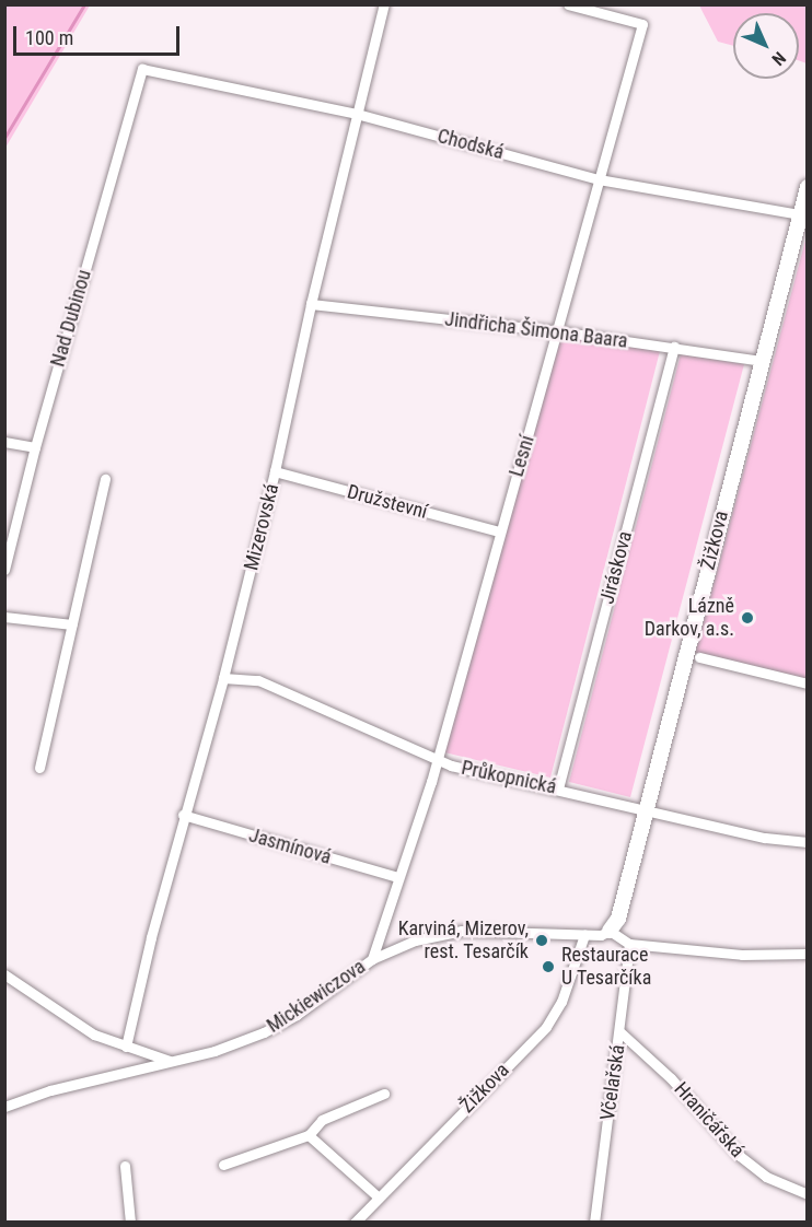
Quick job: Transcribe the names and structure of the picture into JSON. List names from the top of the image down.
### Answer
{
  "streets": {
    "street": [
      "Chodská",
      "Nad Dubinou",
      "Jindřicha Šimona Baara",
      "Lesní",
      "Družstevní",
      "Mizerovská",
      "Žižkova",
      "Jiráskova",
      "Průkopnická",
      "Jasmínová",
      "Mickiewiczova",
      "Včelařská",
      "Hraničářská"
    ]
  },
  "crossings": [
    ["Chodská", "Nad Dubinou"],
    ["Chodská", "Lesní"],
    ["Chodská", "Mizerovská"],
    ["Chodská", "Žižkova"],
    ["Jindřicha Šimona Baara", "Lesní"],
    ["Jindřicha Šimona Baara", "Mizerovská"],
    ["Jindřicha Šimona Baara", "Žižkova"],
    ["Jindřicha Šimona Baara", "Jiráskova"],
    ["Lesní", "Družstevní"],
    ["Lesní", "Průkopnická"],
    ["Lesní", "Jasmínová"],
    ["Lesní", "Mickiewiczova"],
    ["Družstevní", "Mizerovská"],
    ["Mizerovská", "Průkopnická"],
    ["Mizerovská", "Jasmínová"],
    ["Žižkova", "Průkopnická"],
    ["Žižkova", "Mickiewiczova"],
    ["Jiráskova", "Průkopnická"],
    ["Včelařská", "Hraničářská"]
  ],
  "places": ["Lázně Darkov, a.s.", "Karviná, Mizerov, rest. Tesarčík", "Restaurace U Tesarčíka"],
  "scale_bar": "100 m",
  "north": "bottom right"
}
